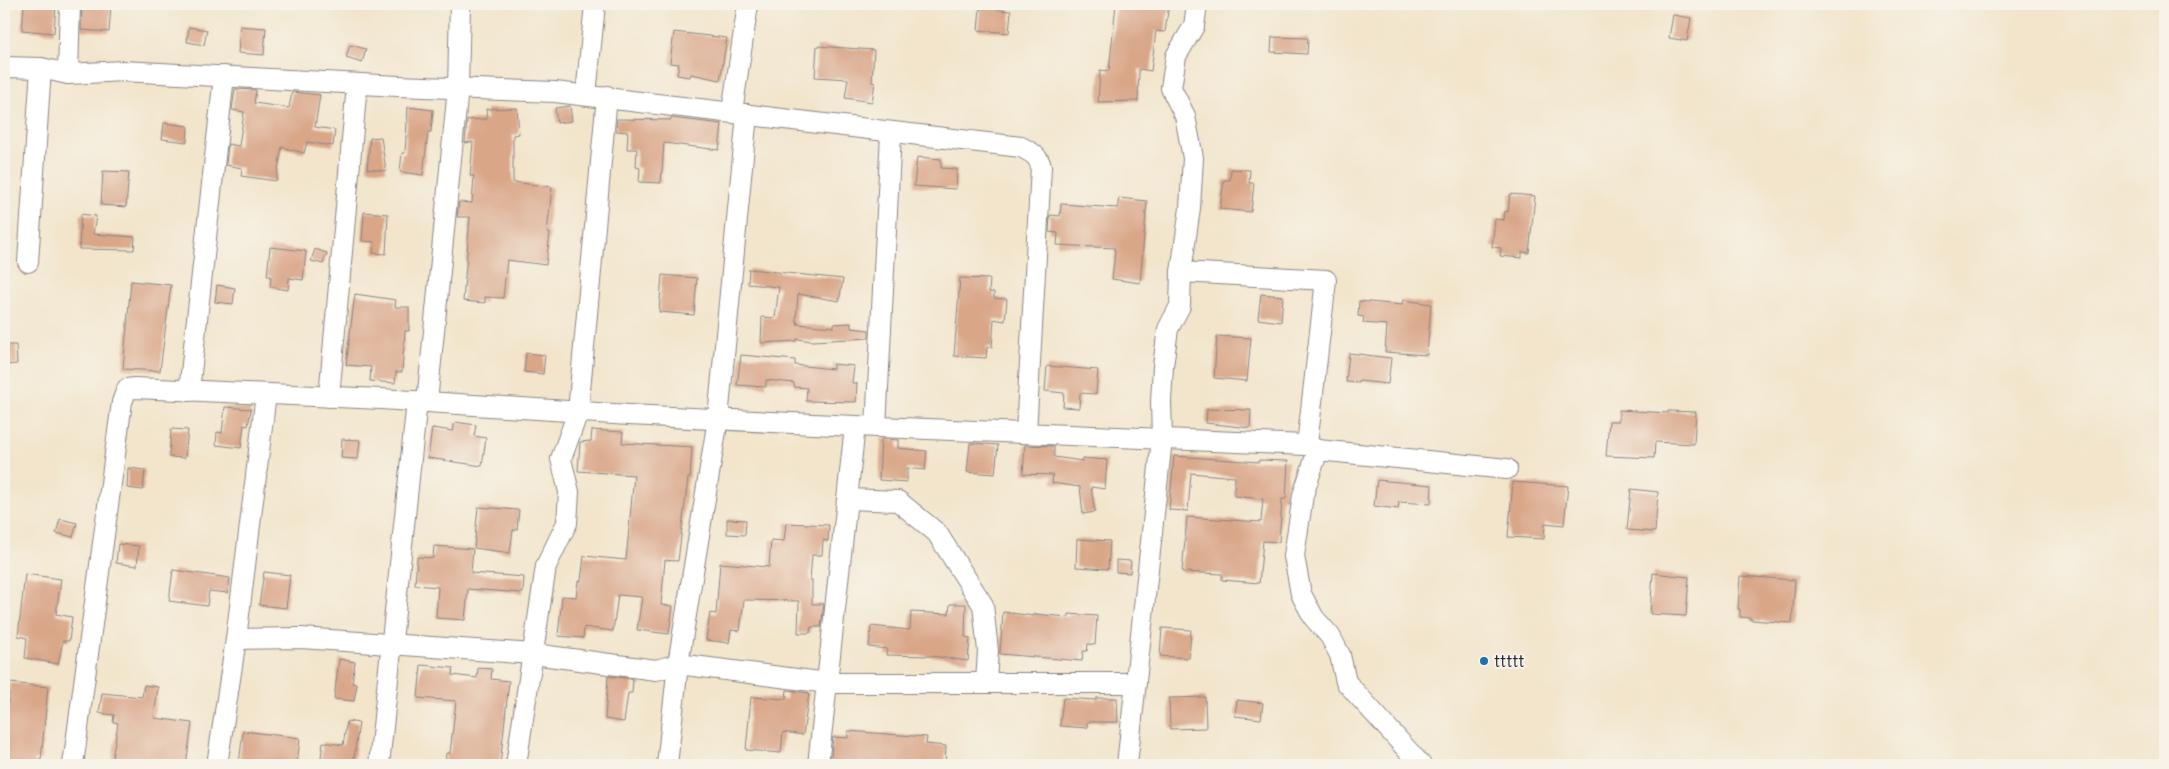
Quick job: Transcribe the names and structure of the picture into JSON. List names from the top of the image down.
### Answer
{
  "places": ["ttttt"]
}
